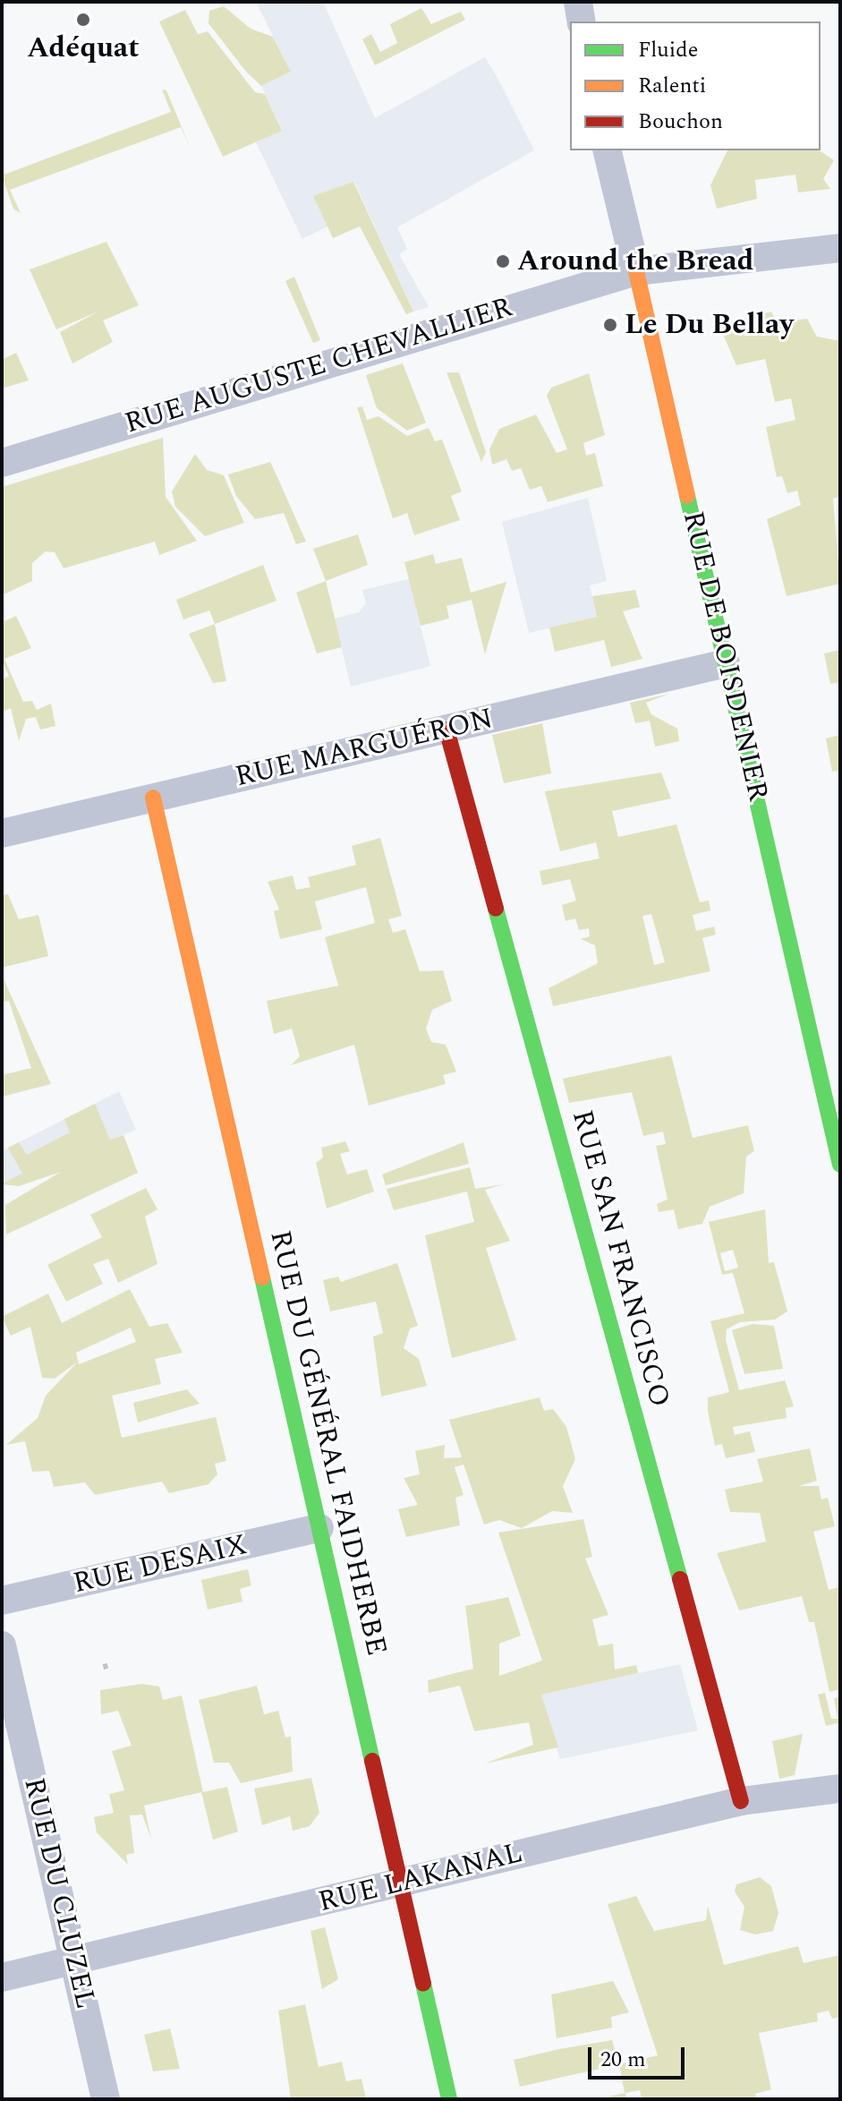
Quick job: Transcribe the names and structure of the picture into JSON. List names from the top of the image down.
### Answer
{
  "streets": {
    "street": [
      "RUE AUGUSTE CHEVALLIER",
      "RUE DE BOISDENIER",
      "RUE MARGUÉRON",
      "RUE SAN FRANCISCO",
      "RUE DU GÉNÉRAL FAIDHERBE",
      "RUE DESAIX",
      "RUE LAKANAL",
      "RUE DU CLUZEL"
    ]
  },
  "crossings": [
    ["RUE AUGUSTE CHEVALLIER", "RUE DE BOISDENIER"],
    ["RUE DE BOISDENIER", "RUE MARGUÉRON"],
    ["RUE MARGUÉRON", "RUE SAN FRANCISCO"],
    ["RUE MARGUÉRON", "RUE DU GÉNÉRAL FAIDHERBE"],
    ["RUE SAN FRANCISCO", "RUE LAKANAL"],
    ["RUE DU GÉNÉRAL FAIDHERBE", "RUE DESAIX"],
    ["RUE DU GÉNÉRAL FAIDHERBE", "RUE LAKANAL"],
    ["RUE LAKANAL", "RUE DU CLUZEL"]
  ],
  "places": ["Adéquat", "Around the Bread", "Le Du Bellay"],
  "legend": ["Fluide", "Ralenti", "Bouchon"],
  "scale_bar": "20 m"
}
